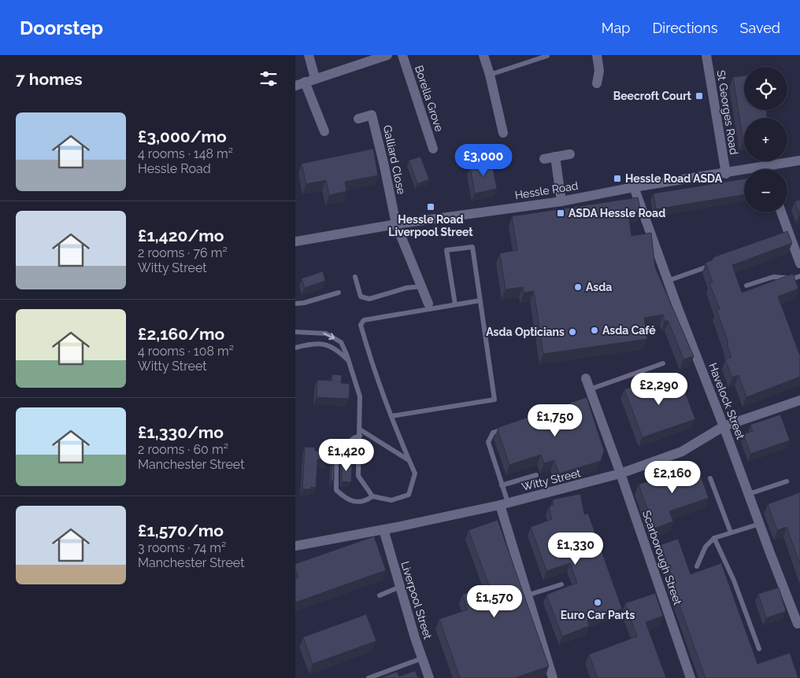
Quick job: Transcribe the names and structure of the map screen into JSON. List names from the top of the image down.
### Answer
{
  "streets": {
    "street": [
      "Borella Grove",
      "St Georges Road",
      "Galliard Close",
      "Hessle Road",
      "Havelock Street",
      "Witty Street",
      "Scarborough Street",
      "Liverpool Street"
    ]
  },
  "crossings": [
    ["St Georges Road", "Hessle Road"],
    ["Galliard Close", "Hessle Road"],
    ["Hessle Road", "Havelock Street"],
    ["Havelock Street", "Witty Street"],
    ["Witty Street", "Scarborough Street"],
    ["Witty Street", "Liverpool Street"]
  ],
  "places": {
    "transit": [
      "Beecroft Court",
      "Hessle Road ASDA",
      "Hessle Road Liverpool Street",
      "ASDA Hessle Road"
    ],
    "other": [
      "Asda",
      "Asda Café",
      "Asda Opticians",
      "Euro Car Parts"
    ]
  },
  "page": {
    "header": "Doorstep",
    "nav": ["Map", "Directions", "Saved"],
    "heading": "7 homes",
    "map_buttons": ["+", "−"],
    "list": [
      {
        "name": "£3,000/mo",
        "note": "4 rooms · 148 m² · Hessle Road"
      },
      {
        "name": "£1,420/mo",
        "note": "2 rooms · 76 m² · Witty Street"
      },
      {
        "name": "£2,160/mo",
        "note": "4 rooms · 108 m² · Witty Street"
      },
      {
        "name": "£1,330/mo",
        "note": "2 rooms · 60 m² · Manchester Street"
      },
      {
        "name": "£1,570/mo",
        "note": "3 rooms · 74 m² · Manchester Street"
      }
    ],
    "price": [
      "£3,000",
      "£2,290",
      "£1,750",
      "£1,420",
      "£2,160",
      "£1,330",
      "£1,570"
    ]
  }
}
